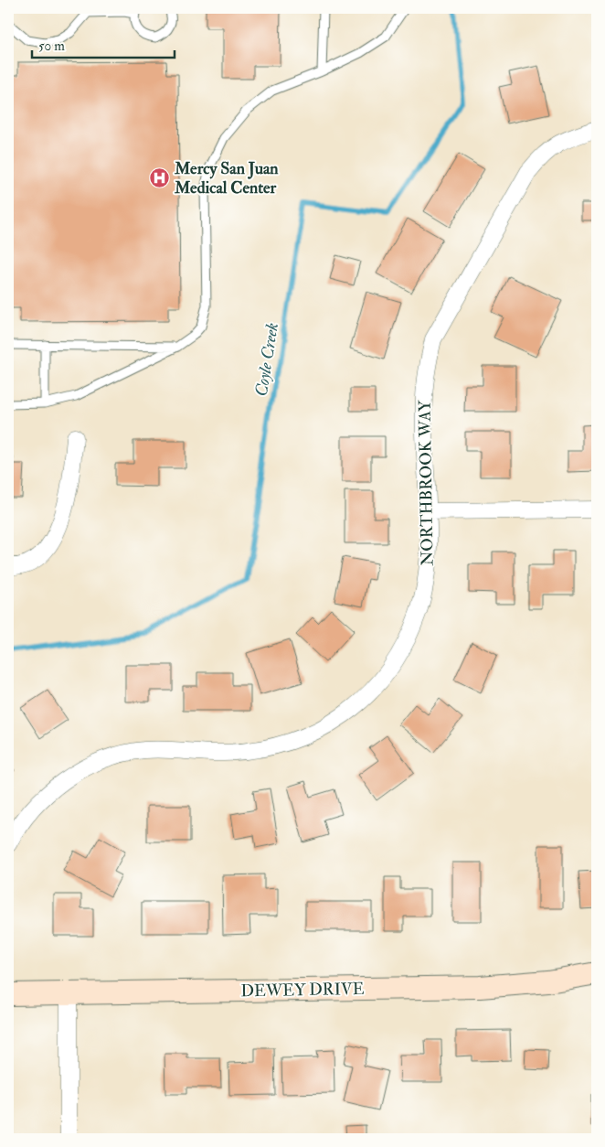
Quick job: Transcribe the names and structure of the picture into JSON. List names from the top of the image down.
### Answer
{
  "streets": {
    "main road": ["DEWEY DRIVE"],
    "street": ["NORTHBROOK WAY"]
  },
  "water": ["Coyle Creek"],
  "places": {
    "hospital": ["Mercy San Juan Medical Center"]
  },
  "scale_bar": "50 m"
}
